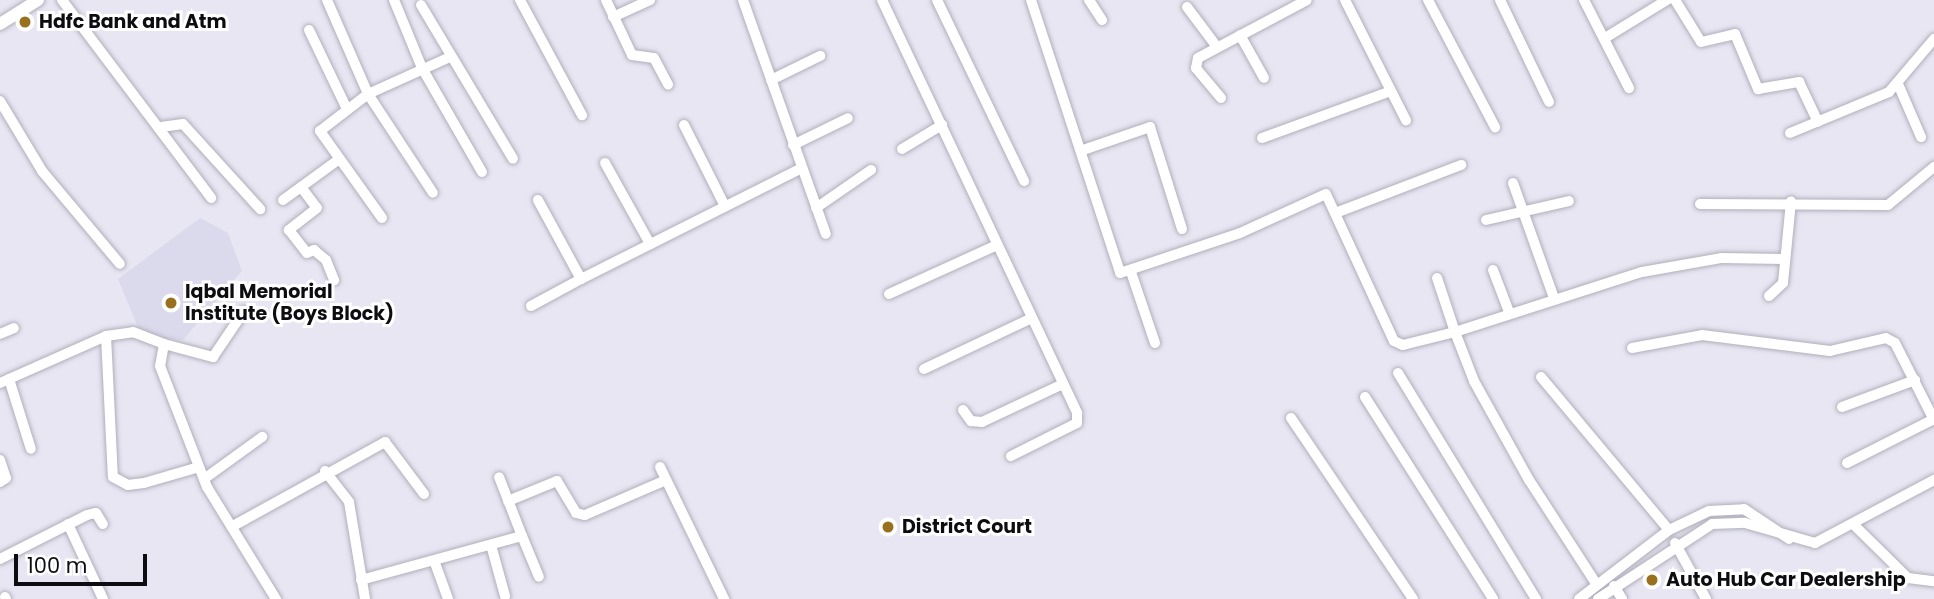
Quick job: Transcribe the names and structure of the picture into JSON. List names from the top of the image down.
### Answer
{
  "places": [
    "Hdfc Bank and Atm",
    "Iqbal Memorial Institute (Boys Block)",
    "District Court",
    "Auto Hub Car Dealership"
  ],
  "scale_bar": "100 m"
}
